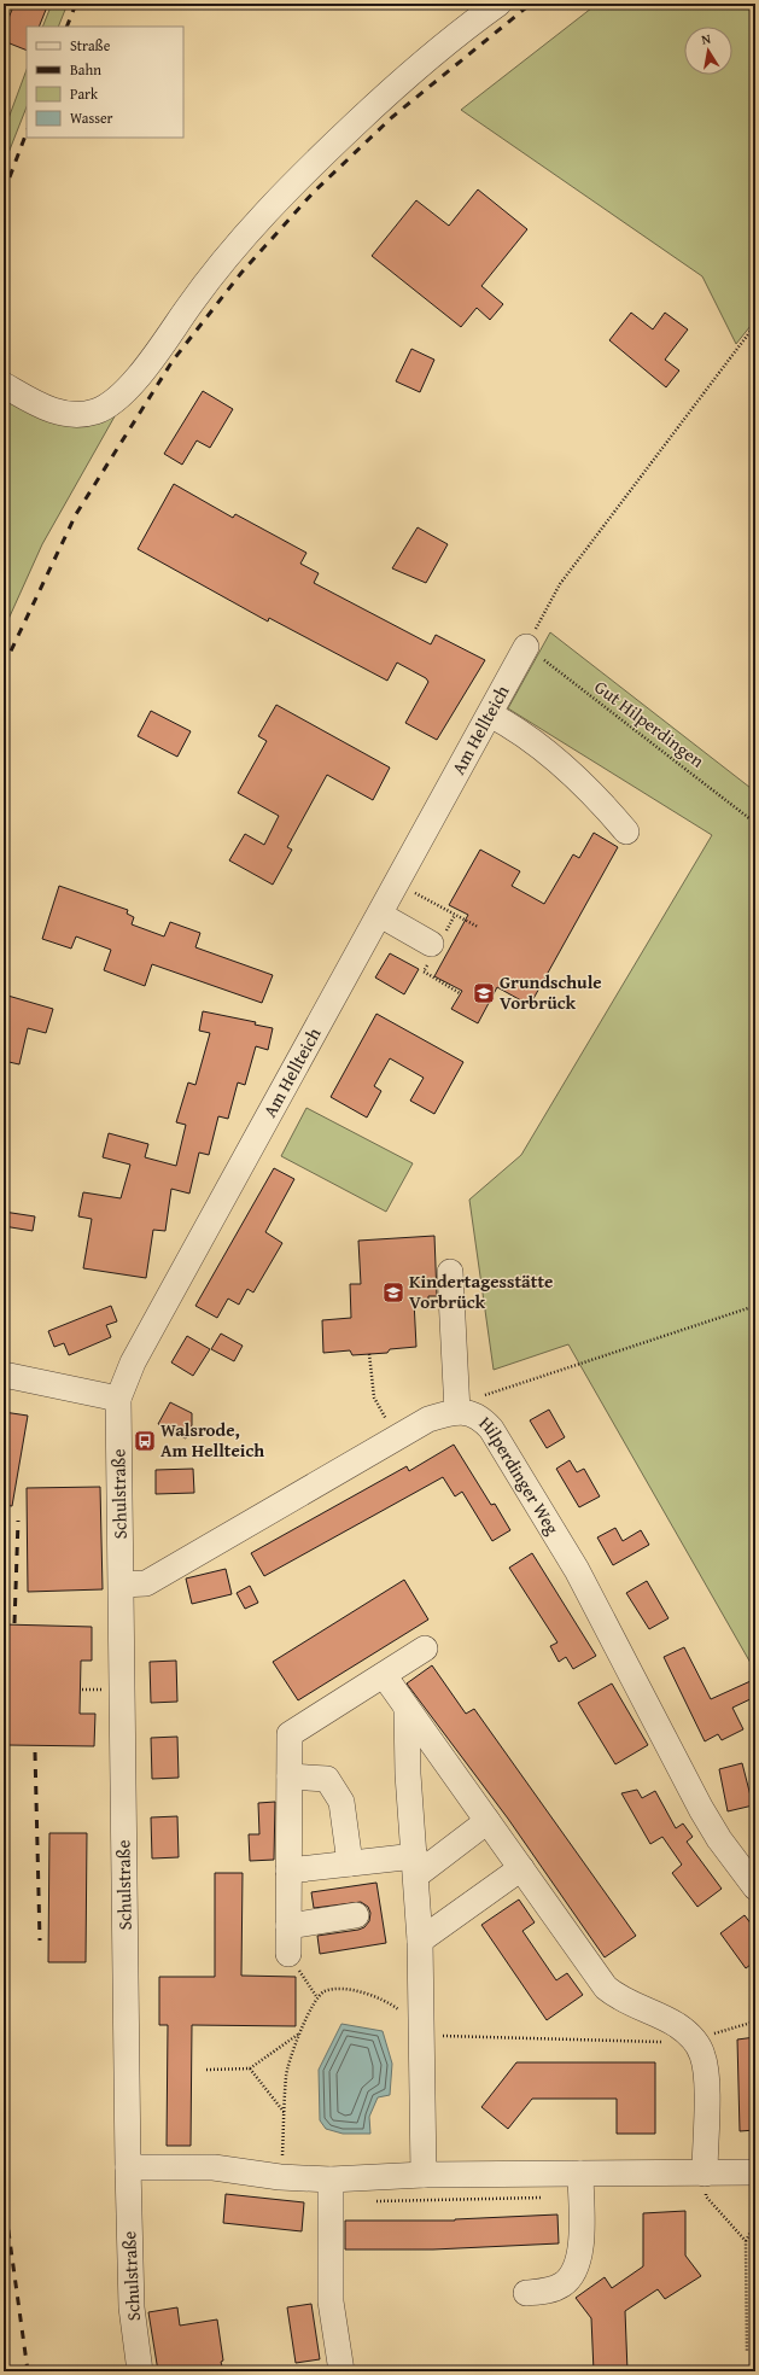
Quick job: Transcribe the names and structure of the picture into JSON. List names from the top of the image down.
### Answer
{
  "streets": {
    "street": ["Am Hellteich", "Hilperdinger Weg", "Schulstraße"],
    "path": ["Gut Hilperdingen"]
  },
  "crossings": [
    ["Gut Hilperdingen", "Am Hellteich"],
    ["Am Hellteich", "Schulstraße"],
    ["Hilperdinger Weg", "Schulstraße"]
  ],
  "places": {
    "school or university": ["Grundschule Vorbrück", "Kindertagesstätte Vorbrück"],
    "bus stop": ["Walsrode, Am Hellteich"]
  },
  "legend": [
    "Straße",
    "Bahn",
    "Park",
    "Wasser"
  ],
  "north": "top"
}
